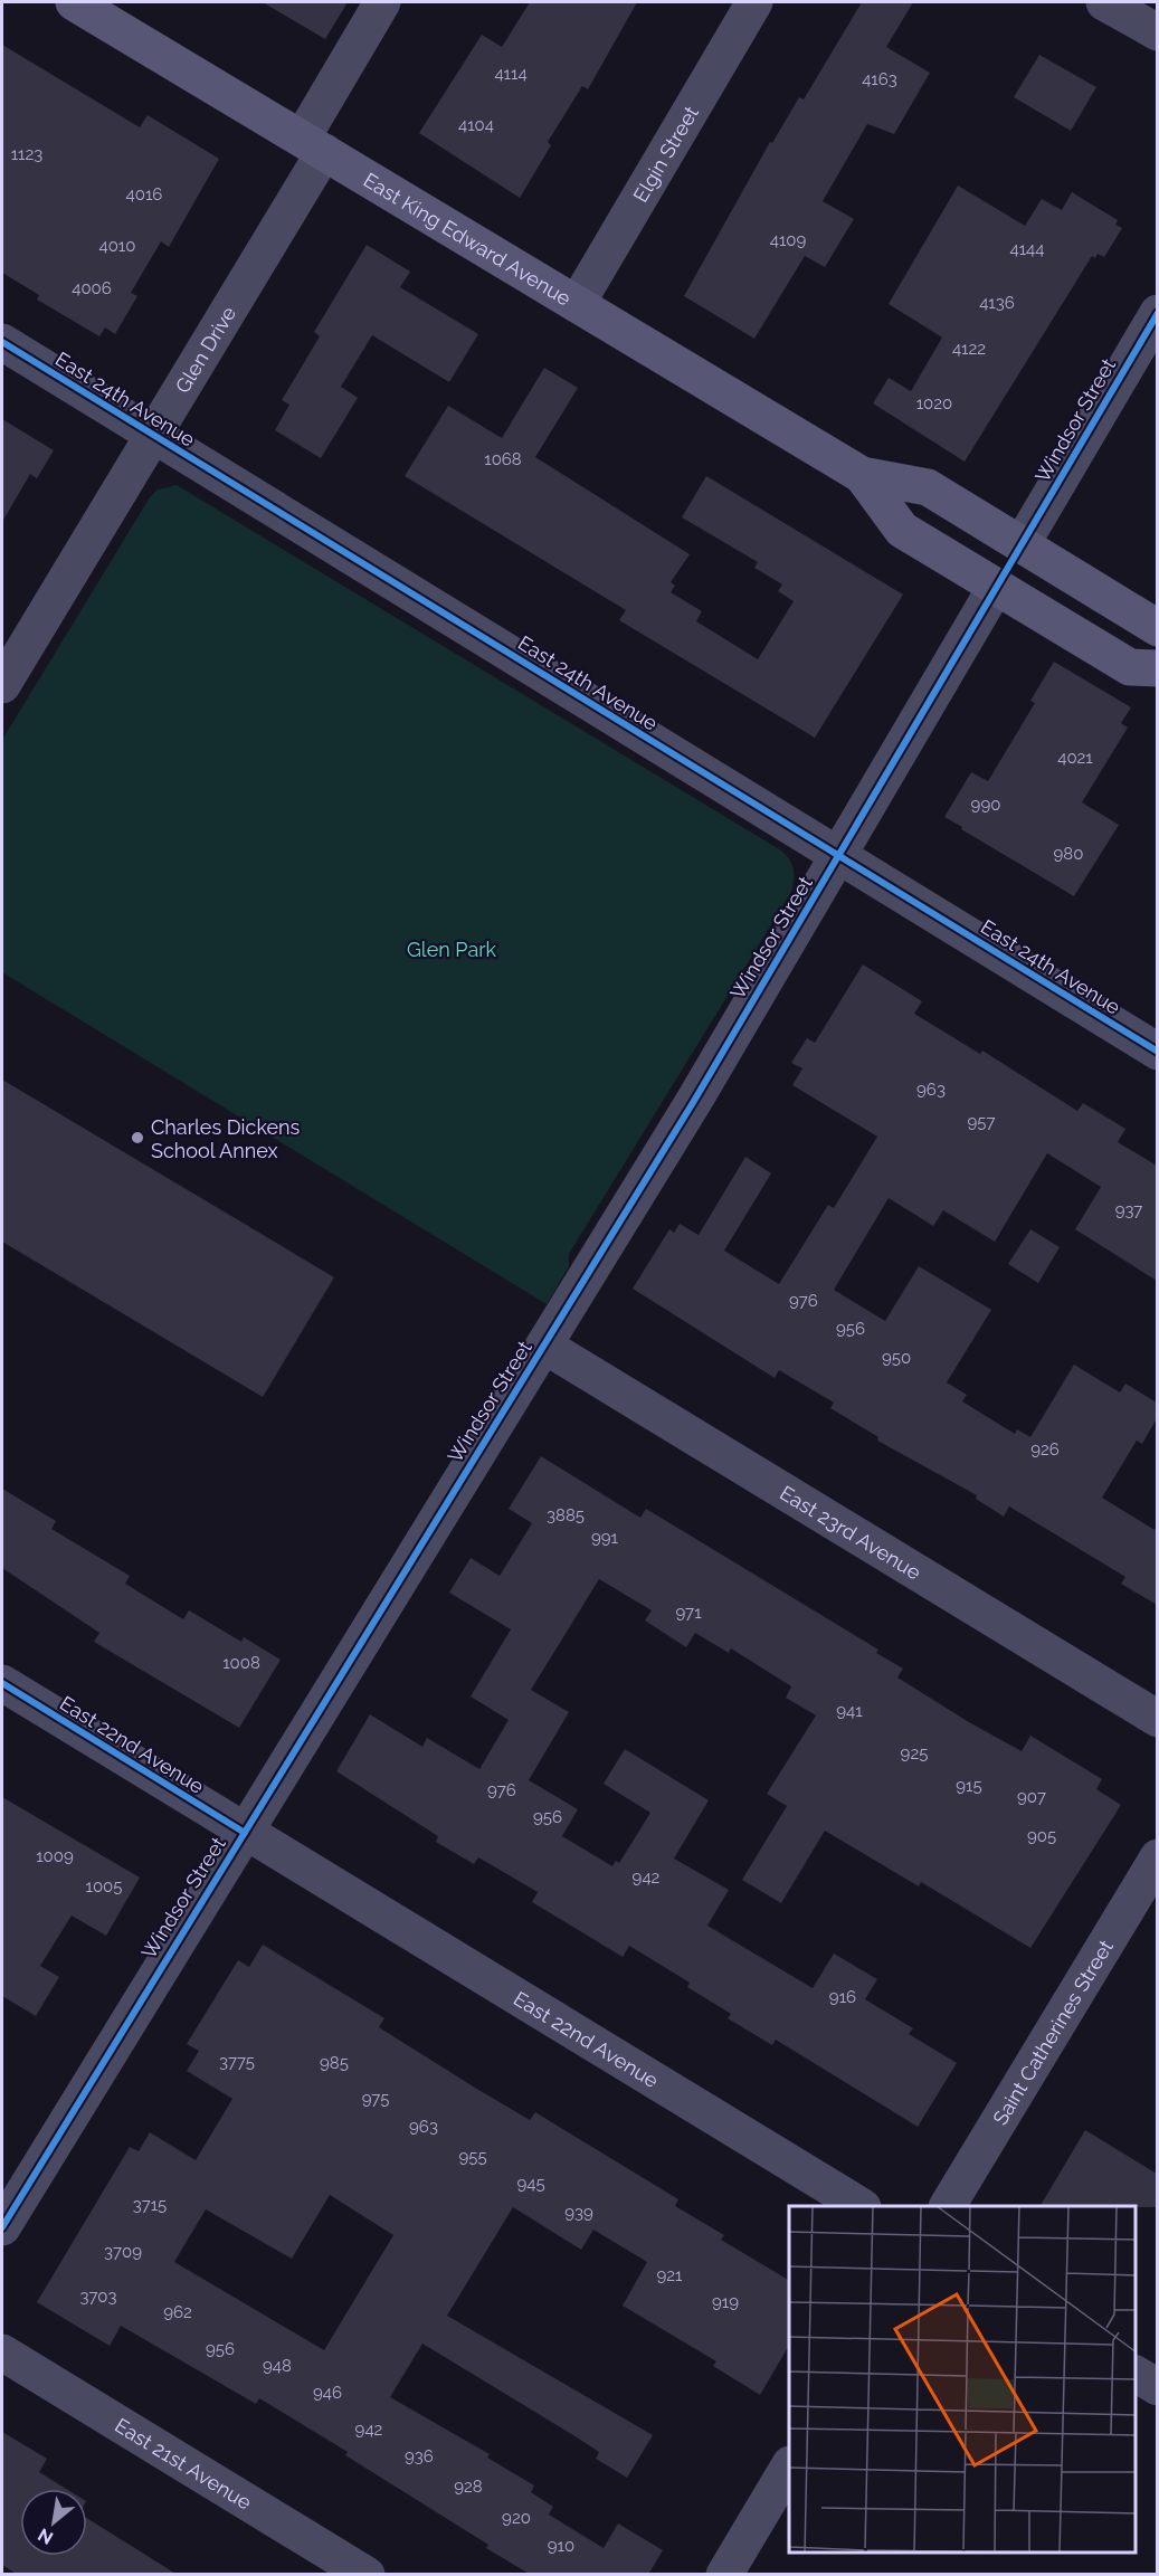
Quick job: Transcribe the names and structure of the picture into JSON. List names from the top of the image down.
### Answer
{
  "streets": {
    "main road": ["East King Edward Avenue"],
    "street": [
      "Elgin Street",
      "Glen Drive",
      "East 24th Avenue",
      "Windsor Street",
      "East 23rd Avenue",
      "East 22nd Avenue",
      "Saint Catherines Street",
      "East 21st Avenue"
    ]
  },
  "crossings": [
    ["Elgin Street", "East King Edward Avenue"],
    ["East King Edward Avenue", "Glen Drive"],
    ["East King Edward Avenue", "Windsor Street"],
    ["Glen Drive", "East 24th Avenue"],
    ["East 24th Avenue", "Windsor Street"],
    ["Windsor Street", "East 23rd Avenue"],
    ["Windsor Street", "East 22nd Avenue"]
  ],
  "parks": ["Glen Park"],
  "places": ["Charles Dickens School Annex"],
  "house_numbers": [
    "4114",
    "4163",
    "4104",
    "1123",
    "4016",
    "4109",
    "4010",
    "4144",
    "4006",
    "4136",
    "4122",
    "1020",
    "1068",
    "4021",
    "990",
    "980",
    "963",
    "957",
    "937",
    "976",
    "956",
    "950",
    "926",
    "3885",
    "991",
    "971",
    "1008",
    "941",
    "925",
    "915",
    "976",
    "907",
    "956",
    "905",
    "1009",
    "942",
    "1005",
    "916",
    "3775",
    "985",
    "975",
    "963",
    "955",
    "945",
    "3715",
    "939",
    "3709",
    "921",
    "3703",
    "919",
    "962",
    "956",
    "948",
    "946",
    "942",
    "936",
    "928",
    "920",
    "910"
  ],
  "north": "bottom left"
}
